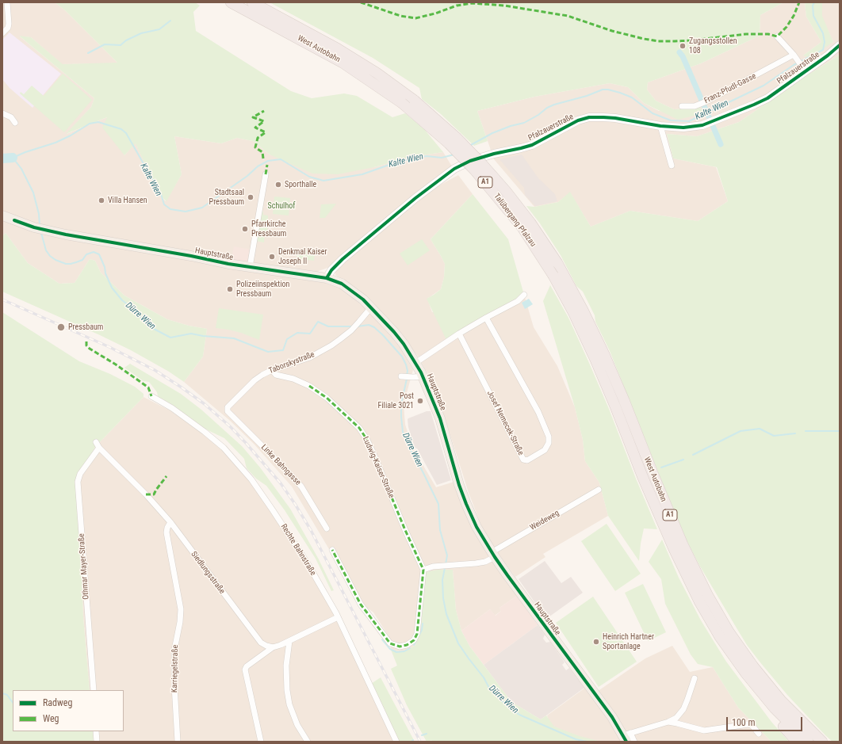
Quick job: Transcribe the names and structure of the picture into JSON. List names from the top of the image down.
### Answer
{
  "streets": {
    "highway": ["West Autobahn", "A1", "Talübergang Pfalzau"],
    "main road": ["Hauptstraße"],
    "street": [
      "Pfalzauerstraße",
      "Franz-Pfudl-Gasse",
      "Taborskystraße",
      "Josef Nemecek-Straße",
      "Linke Bahngasse",
      "Ludwig-Kaiser-Straße",
      "Weideweg",
      "Rechte Bahnstraße",
      "Othmar Mayer-Straße",
      "Siedlungsstraße",
      "Karriegelstraße"
    ]
  },
  "crossings": [
    ["West Autobahn", "Talübergang Pfalzau"],
    ["Pfalzauerstraße", "Hauptstraße"],
    ["Hauptstraße", "Taborskystraße"],
    ["Hauptstraße", "Weideweg"],
    ["Taborskystraße", "Linke Bahngasse"],
    ["Taborskystraße", "Ludwig-Kaiser-Straße"],
    ["Othmar Mayer-Straße", "Siedlungsstraße"],
    ["Siedlungsstraße", "Karriegelstraße"]
  ],
  "water": ["Kalte Wien", "Dürre Wien"],
  "parks": ["Schulhof"],
  "places": [
    "Zugangsstollen 108",
    "Sporthalle",
    "Stadtsaal Pressbaum",
    "Villa Hansen",
    "Pfarrkirche Pressbaum",
    "Denkmal Kaiser Joseph II",
    "Polizeiinspektion Pressbaum",
    "Pressbaum",
    "Post Filiale 3021",
    "Heinrich Hartner Sportanlage"
  ],
  "legend": ["Radweg", "Weg"],
  "scale_bar": "100 m"
}
